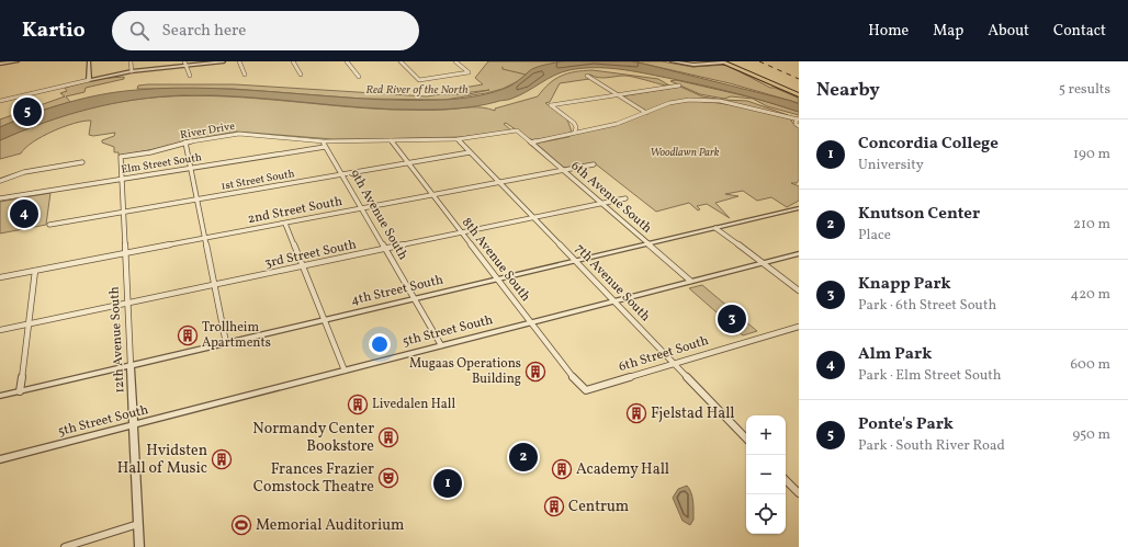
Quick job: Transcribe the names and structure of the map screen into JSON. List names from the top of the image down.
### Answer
{
  "streets": {
    "street": [
      "River Drive",
      "Elm Street South",
      "1st Street South",
      "6th Avenue South",
      "2nd Street South",
      "9th Avenue South",
      "3rd Street South",
      "8th Avenue South",
      "7th Avenue South",
      "4th Street South",
      "5th Street South",
      "12th Avenue South",
      "6th Street South"
    ]
  },
  "crossings": [
    ["River Drive", "Elm Street South"],
    ["River Drive", "9th Avenue South"],
    ["River Drive", "12th Avenue South"],
    ["Elm Street South", "6th Avenue South"],
    ["Elm Street South", "9th Avenue South"],
    ["Elm Street South", "8th Avenue South"],
    ["Elm Street South", "7th Avenue South"],
    ["Elm Street South", "12th Avenue South"],
    ["1st Street South", "9th Avenue South"],
    ["1st Street South", "8th Avenue South"],
    ["1st Street South", "7th Avenue South"],
    ["1st Street South", "12th Avenue South"],
    ["6th Avenue South", "2nd Street South"],
    ["6th Avenue South", "3rd Street South"],
    ["6th Avenue South", "4th Street South"],
    ["6th Avenue South", "5th Street South"],
    ["2nd Street South", "9th Avenue South"],
    ["2nd Street South", "8th Avenue South"],
    ["2nd Street South", "7th Avenue South"],
    ["2nd Street South", "12th Avenue South"],
    ["9th Avenue South", "3rd Street South"],
    ["9th Avenue South", "4th Street South"],
    ["9th Avenue South", "5th Street South"],
    ["3rd Street South", "8th Avenue South"],
    ["3rd Street South", "7th Avenue South"],
    ["3rd Street South", "12th Avenue South"],
    ["8th Avenue South", "4th Street South"],
    ["8th Avenue South", "5th Street South"],
    ["8th Avenue South", "6th Street South"],
    ["7th Avenue South", "4th Street South"],
    ["7th Avenue South", "5th Street South"],
    ["7th Avenue South", "6th Street South"],
    ["4th Street South", "12th Avenue South"],
    ["5th Street South", "12th Avenue South"]
  ],
  "water": ["Red River of the North"],
  "parks": ["Woodlawn Park"],
  "places": {
    "building": [
      "Trollheim Apartments",
      "Mugaas Operations Building",
      "Livedalen Hall",
      "Fjelstad Hall",
      "Normandy Center Bookstore",
      "Hvidsten Hall of Music",
      "Academy Hall",
      "Centrum"
    ],
    "theatre": ["Frances Frazier Comstock Theatre"],
    "sports": ["Memorial Auditorium"]
  },
  "page": {
    "header": "Kartio",
    "search": "Search here",
    "nav": [
      "Home",
      "Map",
      "About",
      "Contact"
    ],
    "heading": ["Nearby", "5 results"],
    "pins": [
      "5",
      "4",
      "3",
      "2",
      "1"
    ],
    "list": [
      {
        "mark": "1",
        "name": "Concordia College",
        "note": "University",
        "value": "190 m"
      },
      {
        "mark": "2",
        "name": "Knutson Center",
        "note": "Place",
        "value": "210 m"
      },
      {
        "mark": "3",
        "name": "Knapp Park",
        "note": "Park · 6th Street South",
        "value": "420 m"
      },
      {
        "mark": "4",
        "name": "Alm Park",
        "note": "Park · Elm Street South",
        "value": "600 m"
      },
      {
        "mark": "5",
        "name": "Ponte's Park",
        "note": "Park · South River Road",
        "value": "950 m"
      }
    ],
    "map_buttons": ["+", "−"]
  }
}
